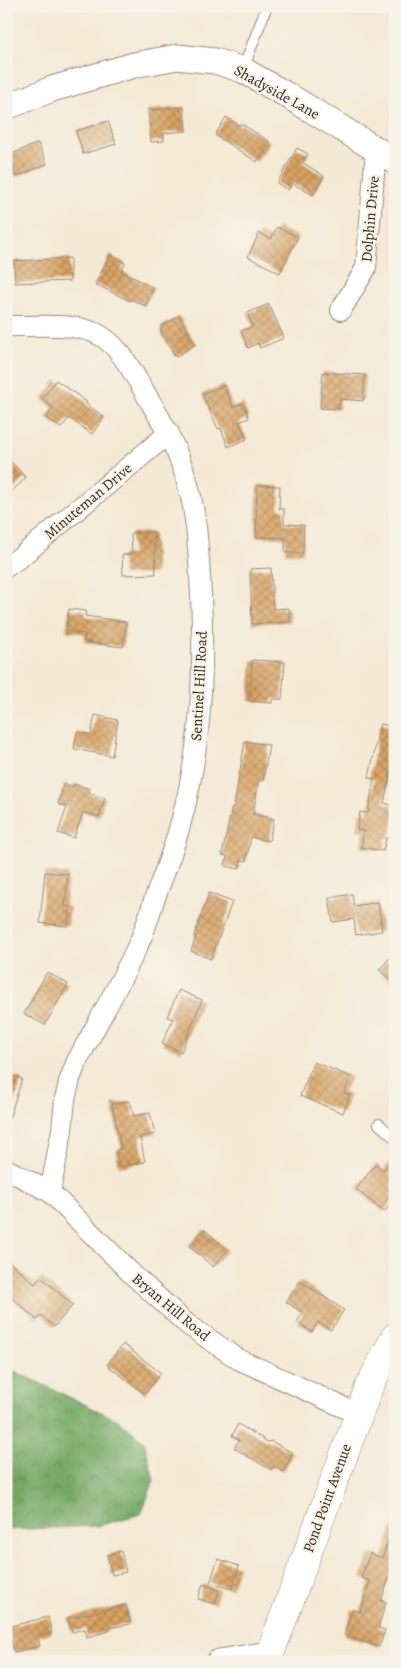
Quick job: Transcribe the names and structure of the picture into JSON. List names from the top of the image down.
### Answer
{
  "streets": {
    "main road": ["Pond Point Avenue"],
    "street": [
      "Shadyside Lane",
      "Dolphin Drive",
      "Minuteman Drive",
      "Sentinel Hill Road",
      "Bryan Hill Road"
    ]
  },
  "crossings": [
    ["Shadyside Lane", "Dolphin Drive"],
    ["Minuteman Drive", "Sentinel Hill Road"],
    ["Sentinel Hill Road", "Bryan Hill Road"],
    ["Bryan Hill Road", "Pond Point Avenue"]
  ]
}
